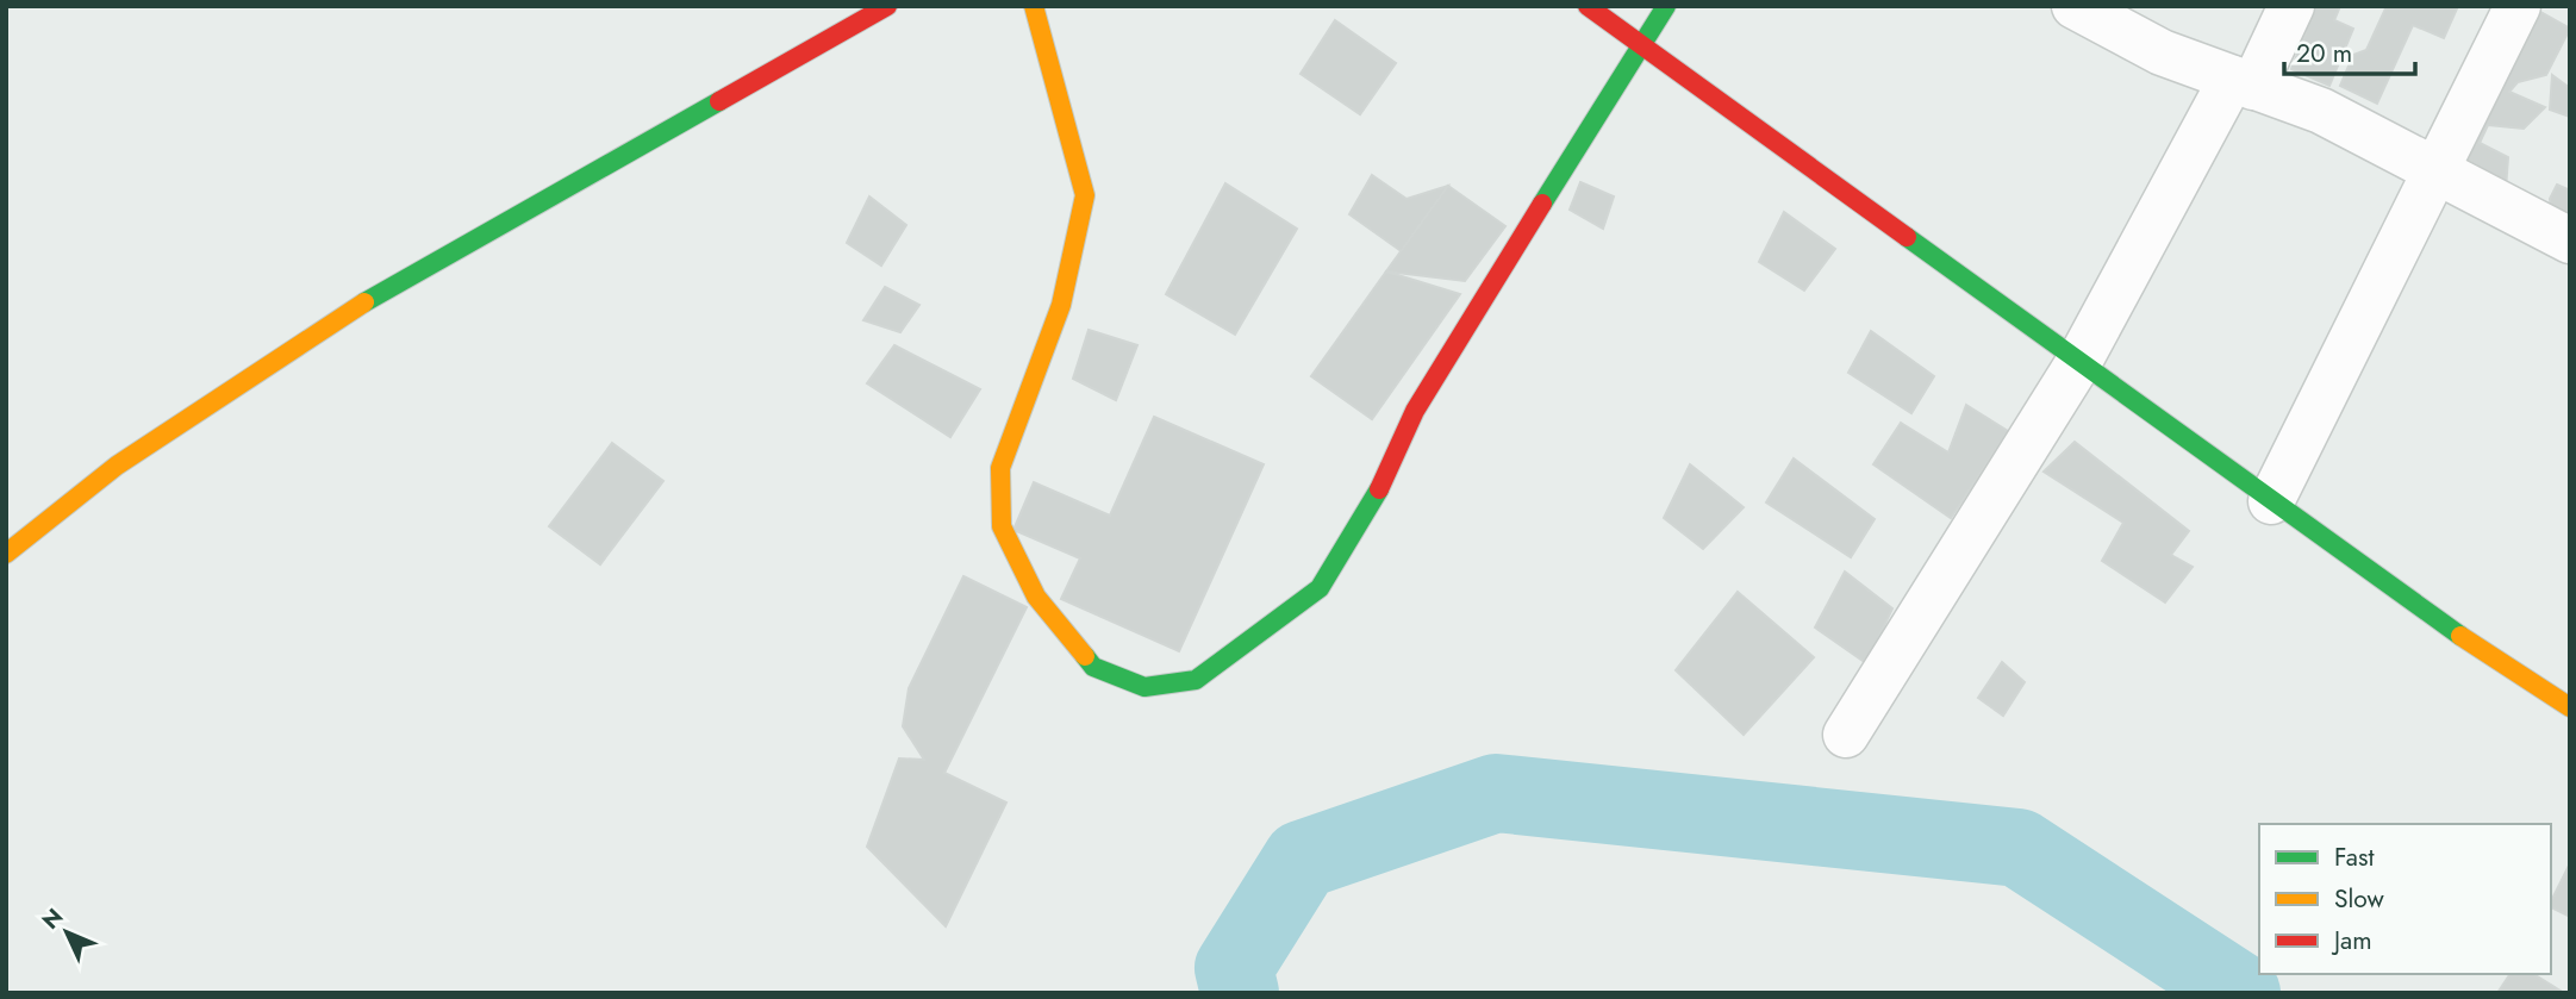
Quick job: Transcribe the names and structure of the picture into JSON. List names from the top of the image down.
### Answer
{
  "legend": ["Fast", "Slow", "Jam"],
  "scale_bar": "20 m",
  "north": "top left"
}
